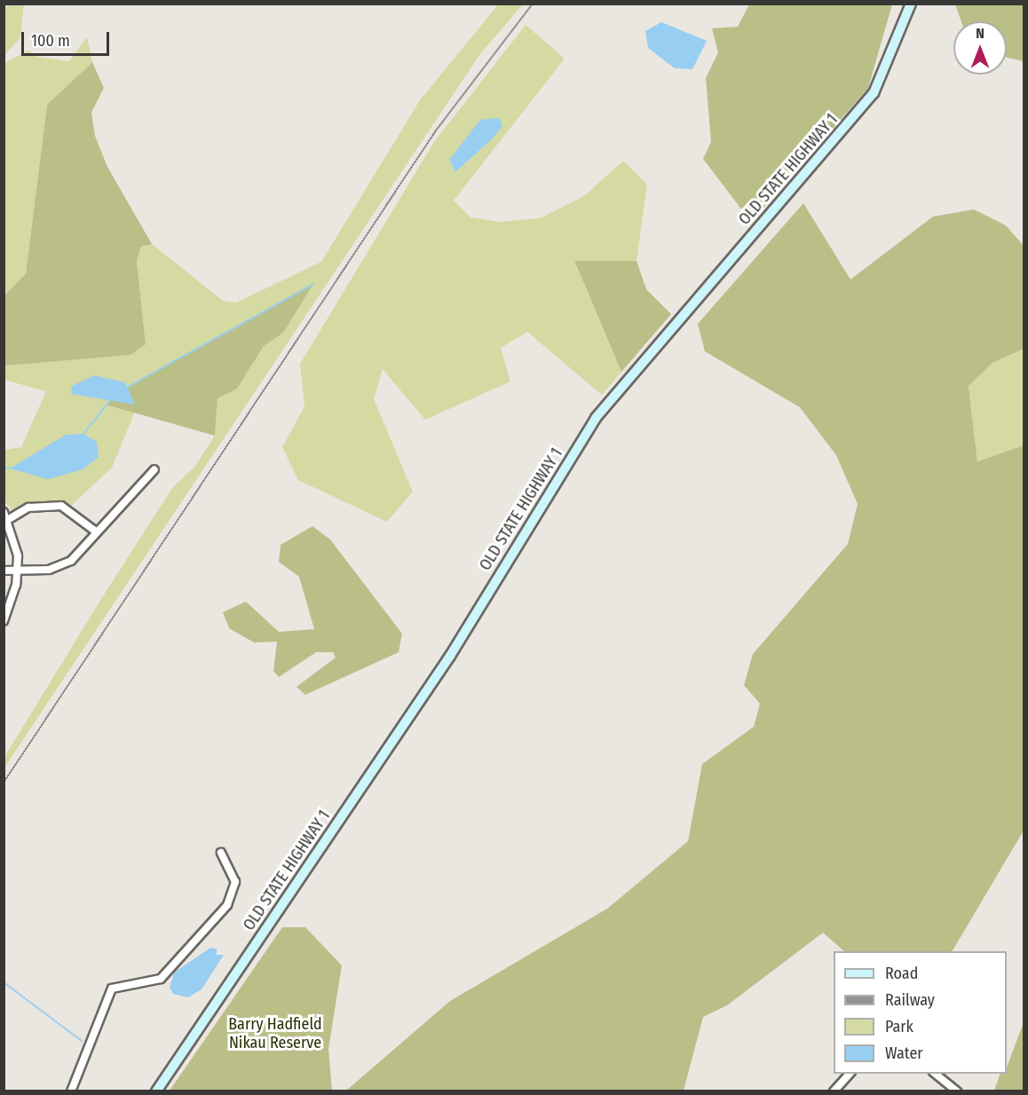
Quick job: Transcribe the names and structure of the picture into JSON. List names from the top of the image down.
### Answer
{
  "streets": {
    "main road": ["OLD STATE HIGHWAY 1"]
  },
  "parks": ["Barry Hadfield Nikau Reserve"],
  "legend": [
    "Road",
    "Railway",
    "Park",
    "Water"
  ],
  "scale_bar": "100 m",
  "north": "top"
}
